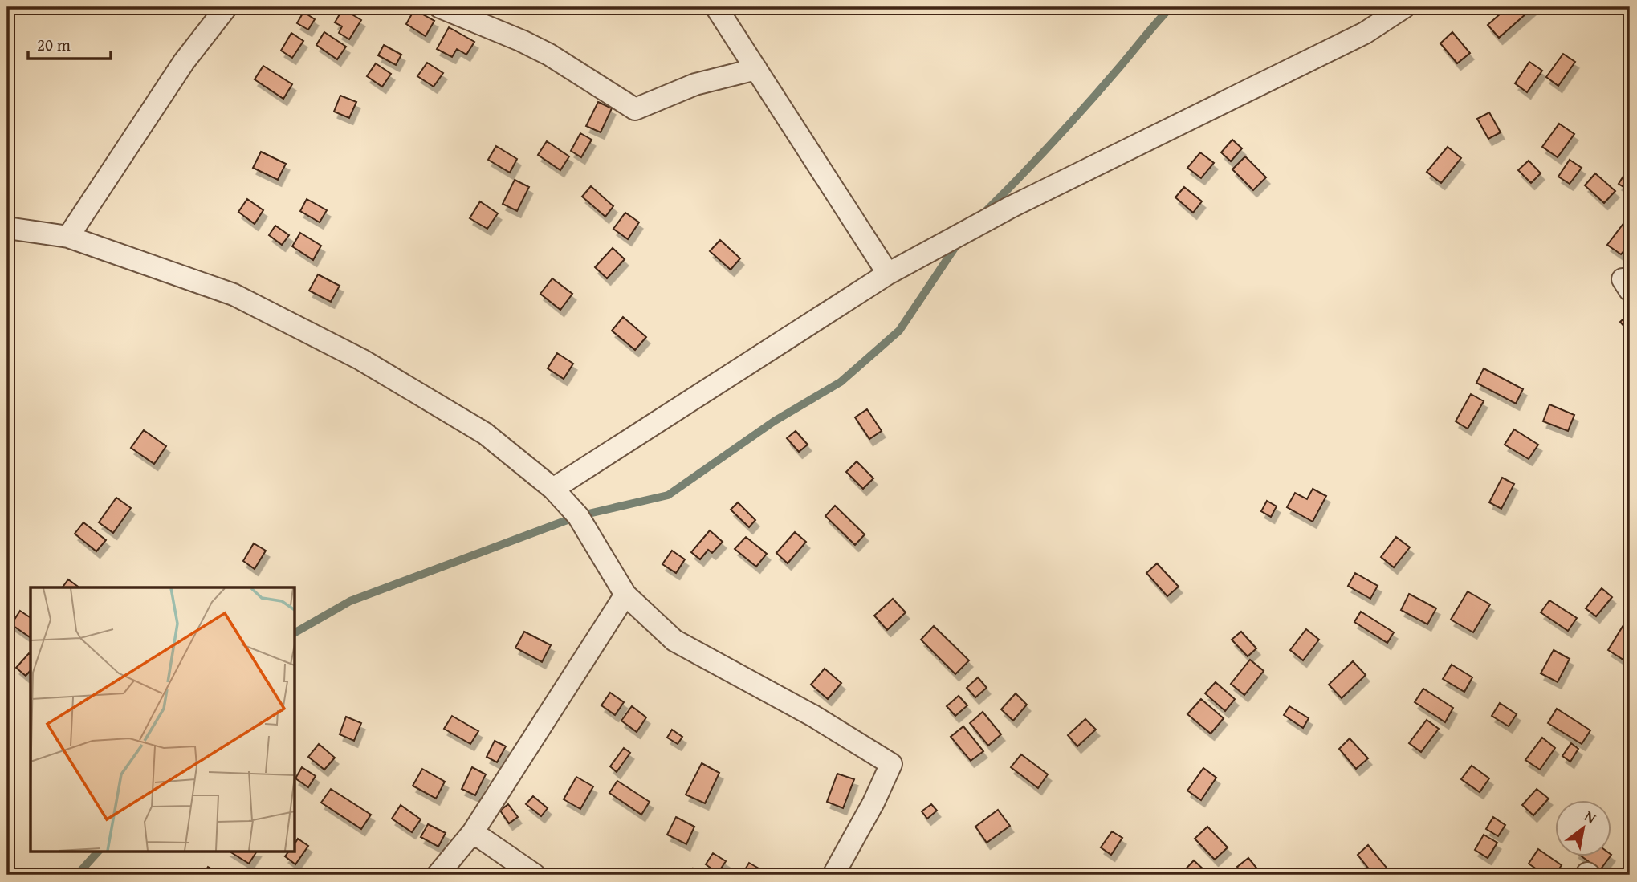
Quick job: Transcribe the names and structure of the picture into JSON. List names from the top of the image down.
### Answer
{
  "scale_bar": "20 m",
  "north": "top right"
}
